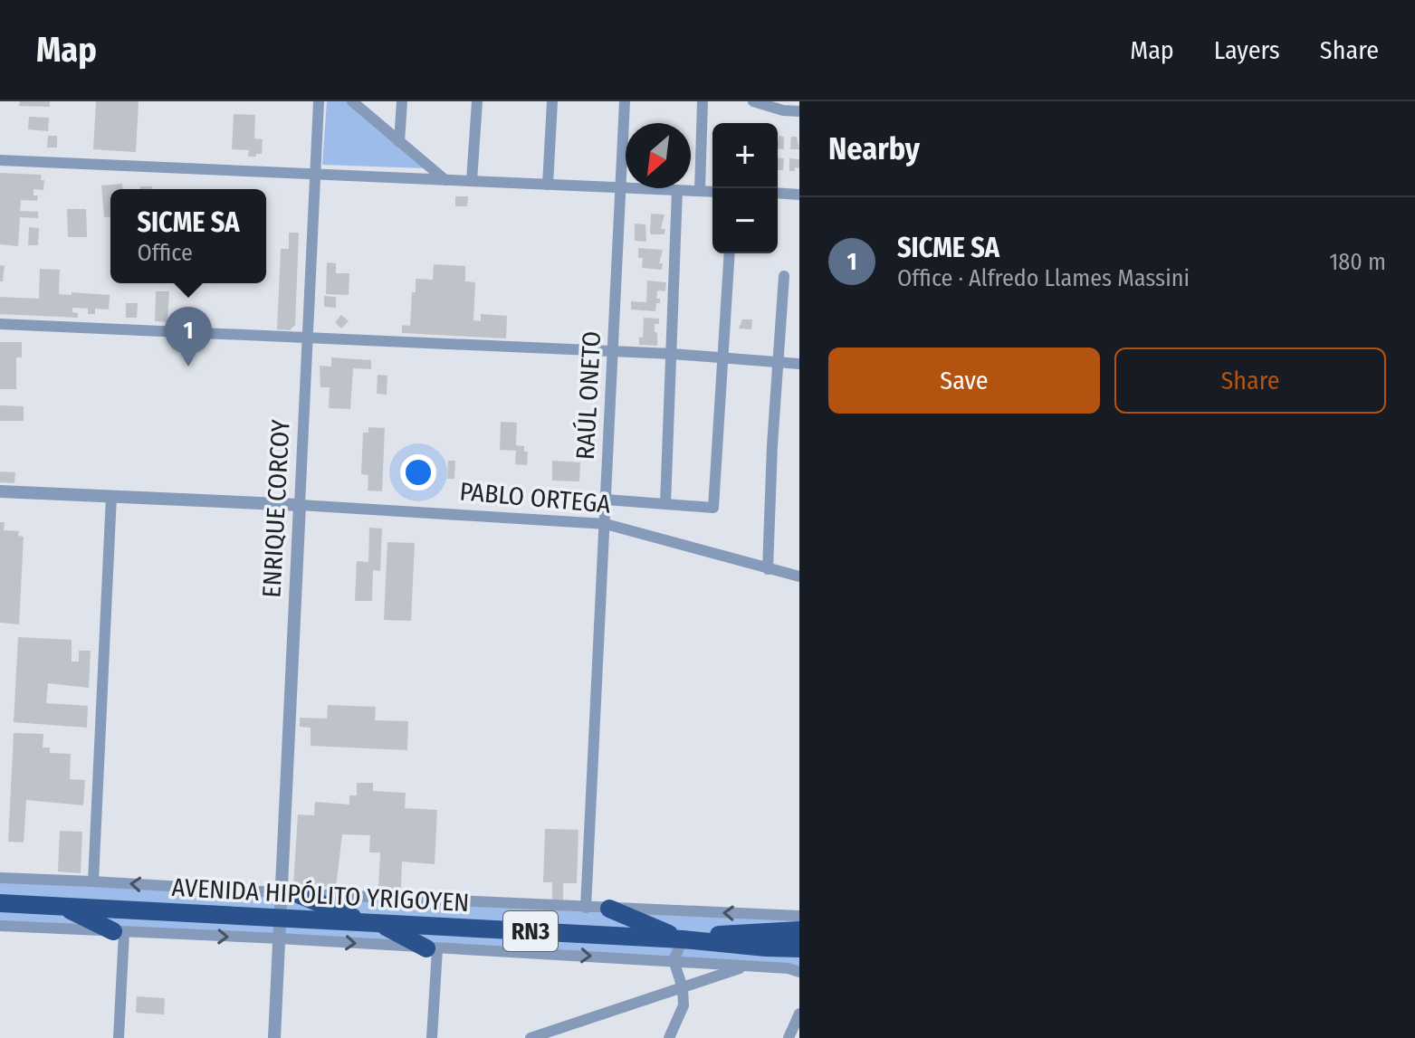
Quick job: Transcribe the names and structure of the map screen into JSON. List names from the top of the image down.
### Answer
{
  "streets": {
    "highway": ["AVENIDA HIPÓLITO YRIGOYEN", "RN3"],
    "street": ["RAÚL ONETO", "PABLO ORTEGA", "ENRIQUE CORCOY"]
  },
  "crossings": [
    ["RAÚL ONETO", "PABLO ORTEGA"],
    ["PABLO ORTEGA", "ENRIQUE CORCOY"],
    ["ENRIQUE CORCOY", "AVENIDA HIPÓLITO YRIGOYEN"]
  ],
  "north": "bottom left",
  "page": {
    "header": "Map",
    "nav": ["Map", "Layers", "Share"],
    "heading": "Nearby",
    "map_buttons": ["+", "−"],
    "popup": ["SICME SA", "Office"],
    "list": [
      {
        "mark": "1",
        "name": "SICME SA",
        "note": "Office · Alfredo Llames Massini",
        "value": "180 m"
      }
    ],
    "pins": "1",
    "buttons": ["Save", "Share"]
  }
}
